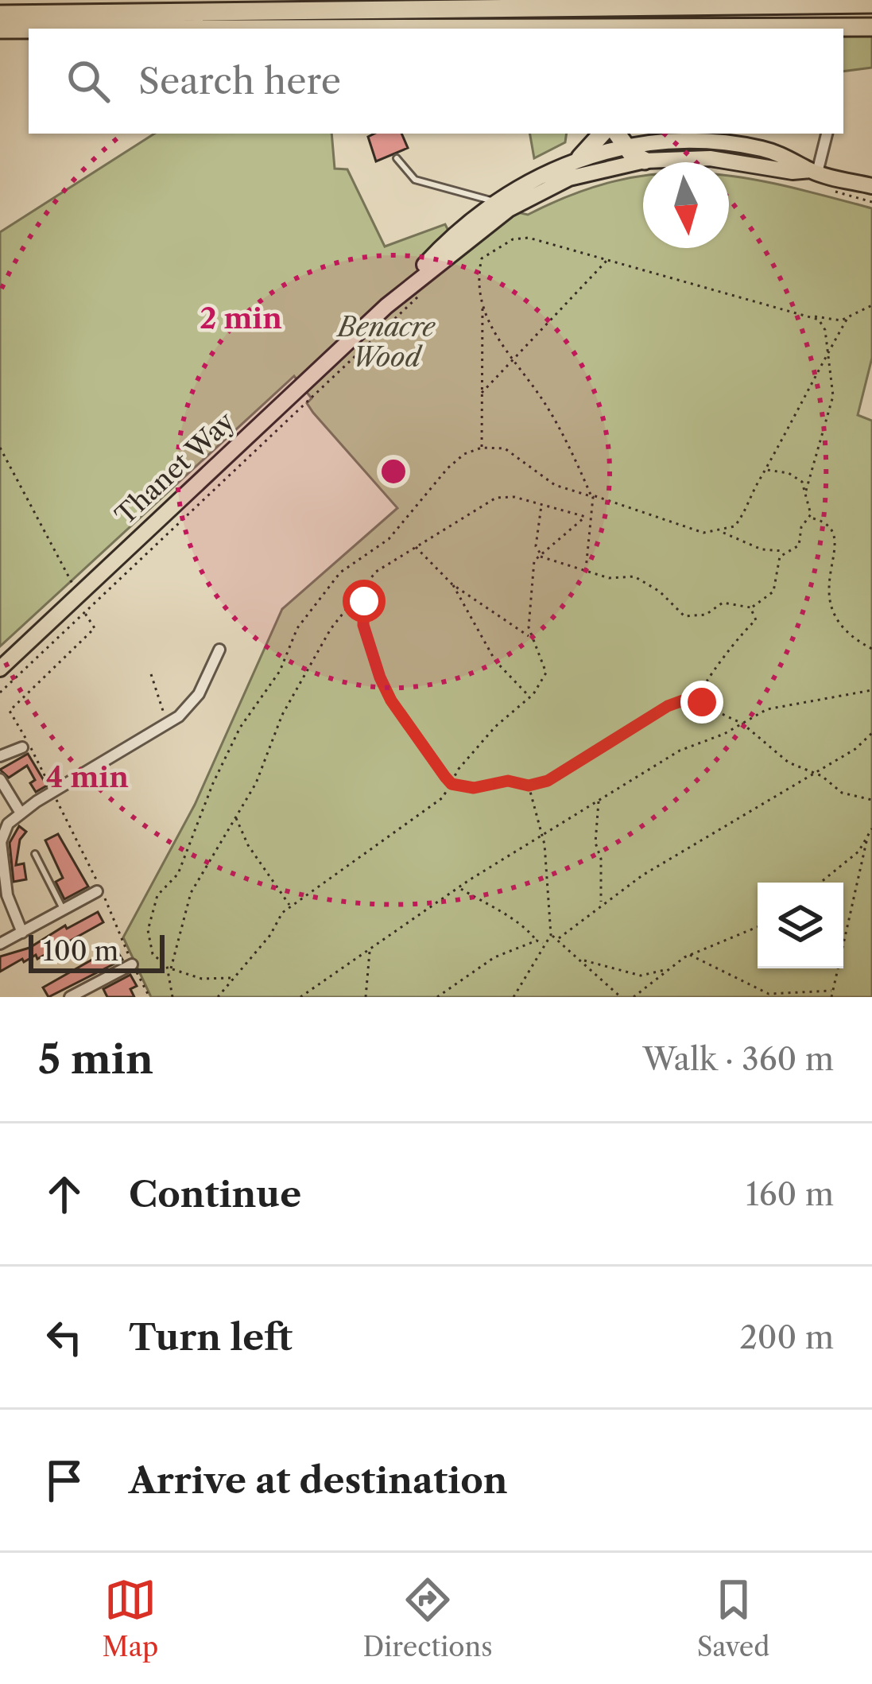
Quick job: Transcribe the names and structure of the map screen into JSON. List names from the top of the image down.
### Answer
{
  "streets": {
    "main road": ["Thanet Way"]
  },
  "parks": ["Benacre Wood"],
  "scale_bar": "100 m",
  "north": "bottom",
  "page": {
    "search": "Search here",
    "scale": "100 m",
    "heading": ["5 min", "Walk · 360 m"],
    "list": [
      ["Continue", "160 m"],
      ["Turn left", "200 m"],
      "Arrive at destination"
    ],
    "nav": ["Map", "Directions", "Saved"]
  },
  "rings": ["2 min", "4 min"]
}
